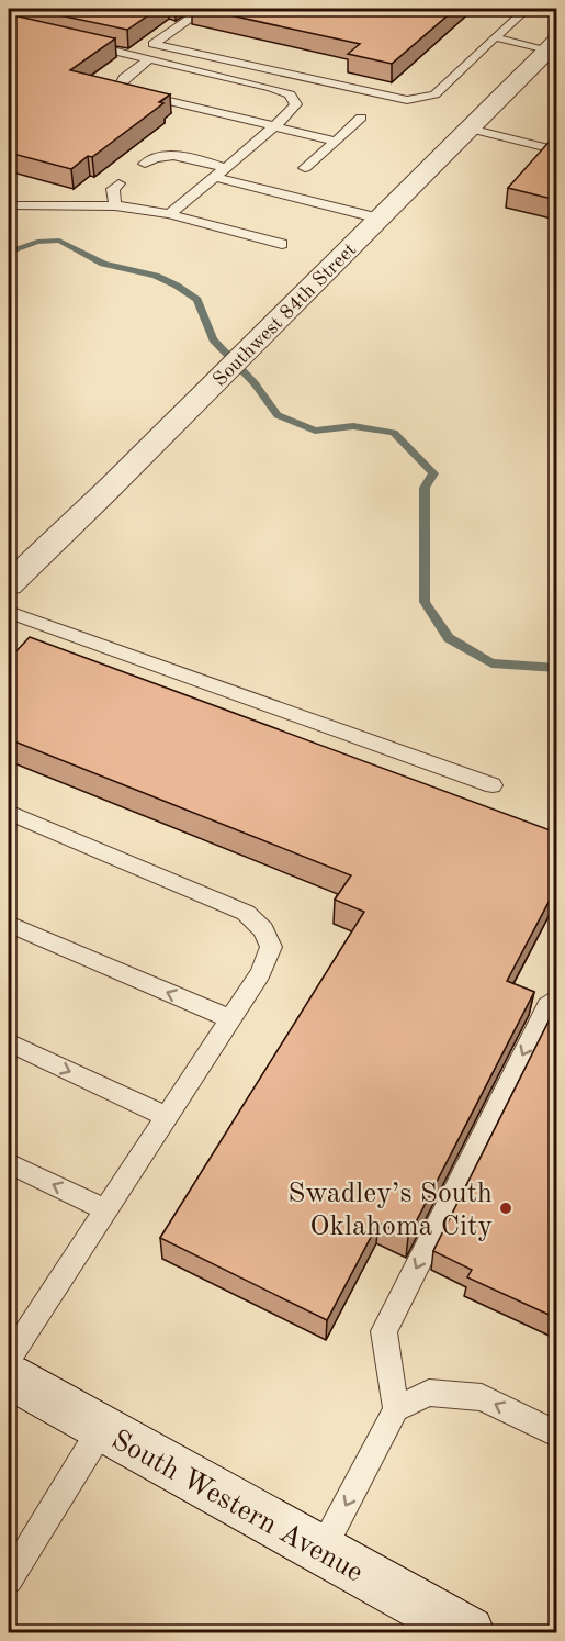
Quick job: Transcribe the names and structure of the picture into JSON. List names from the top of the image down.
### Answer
{
  "streets": {
    "street": ["Southwest 84th Street", "South Western Avenue"]
  },
  "places": ["Swadley’s South Oklahoma City"]
}
